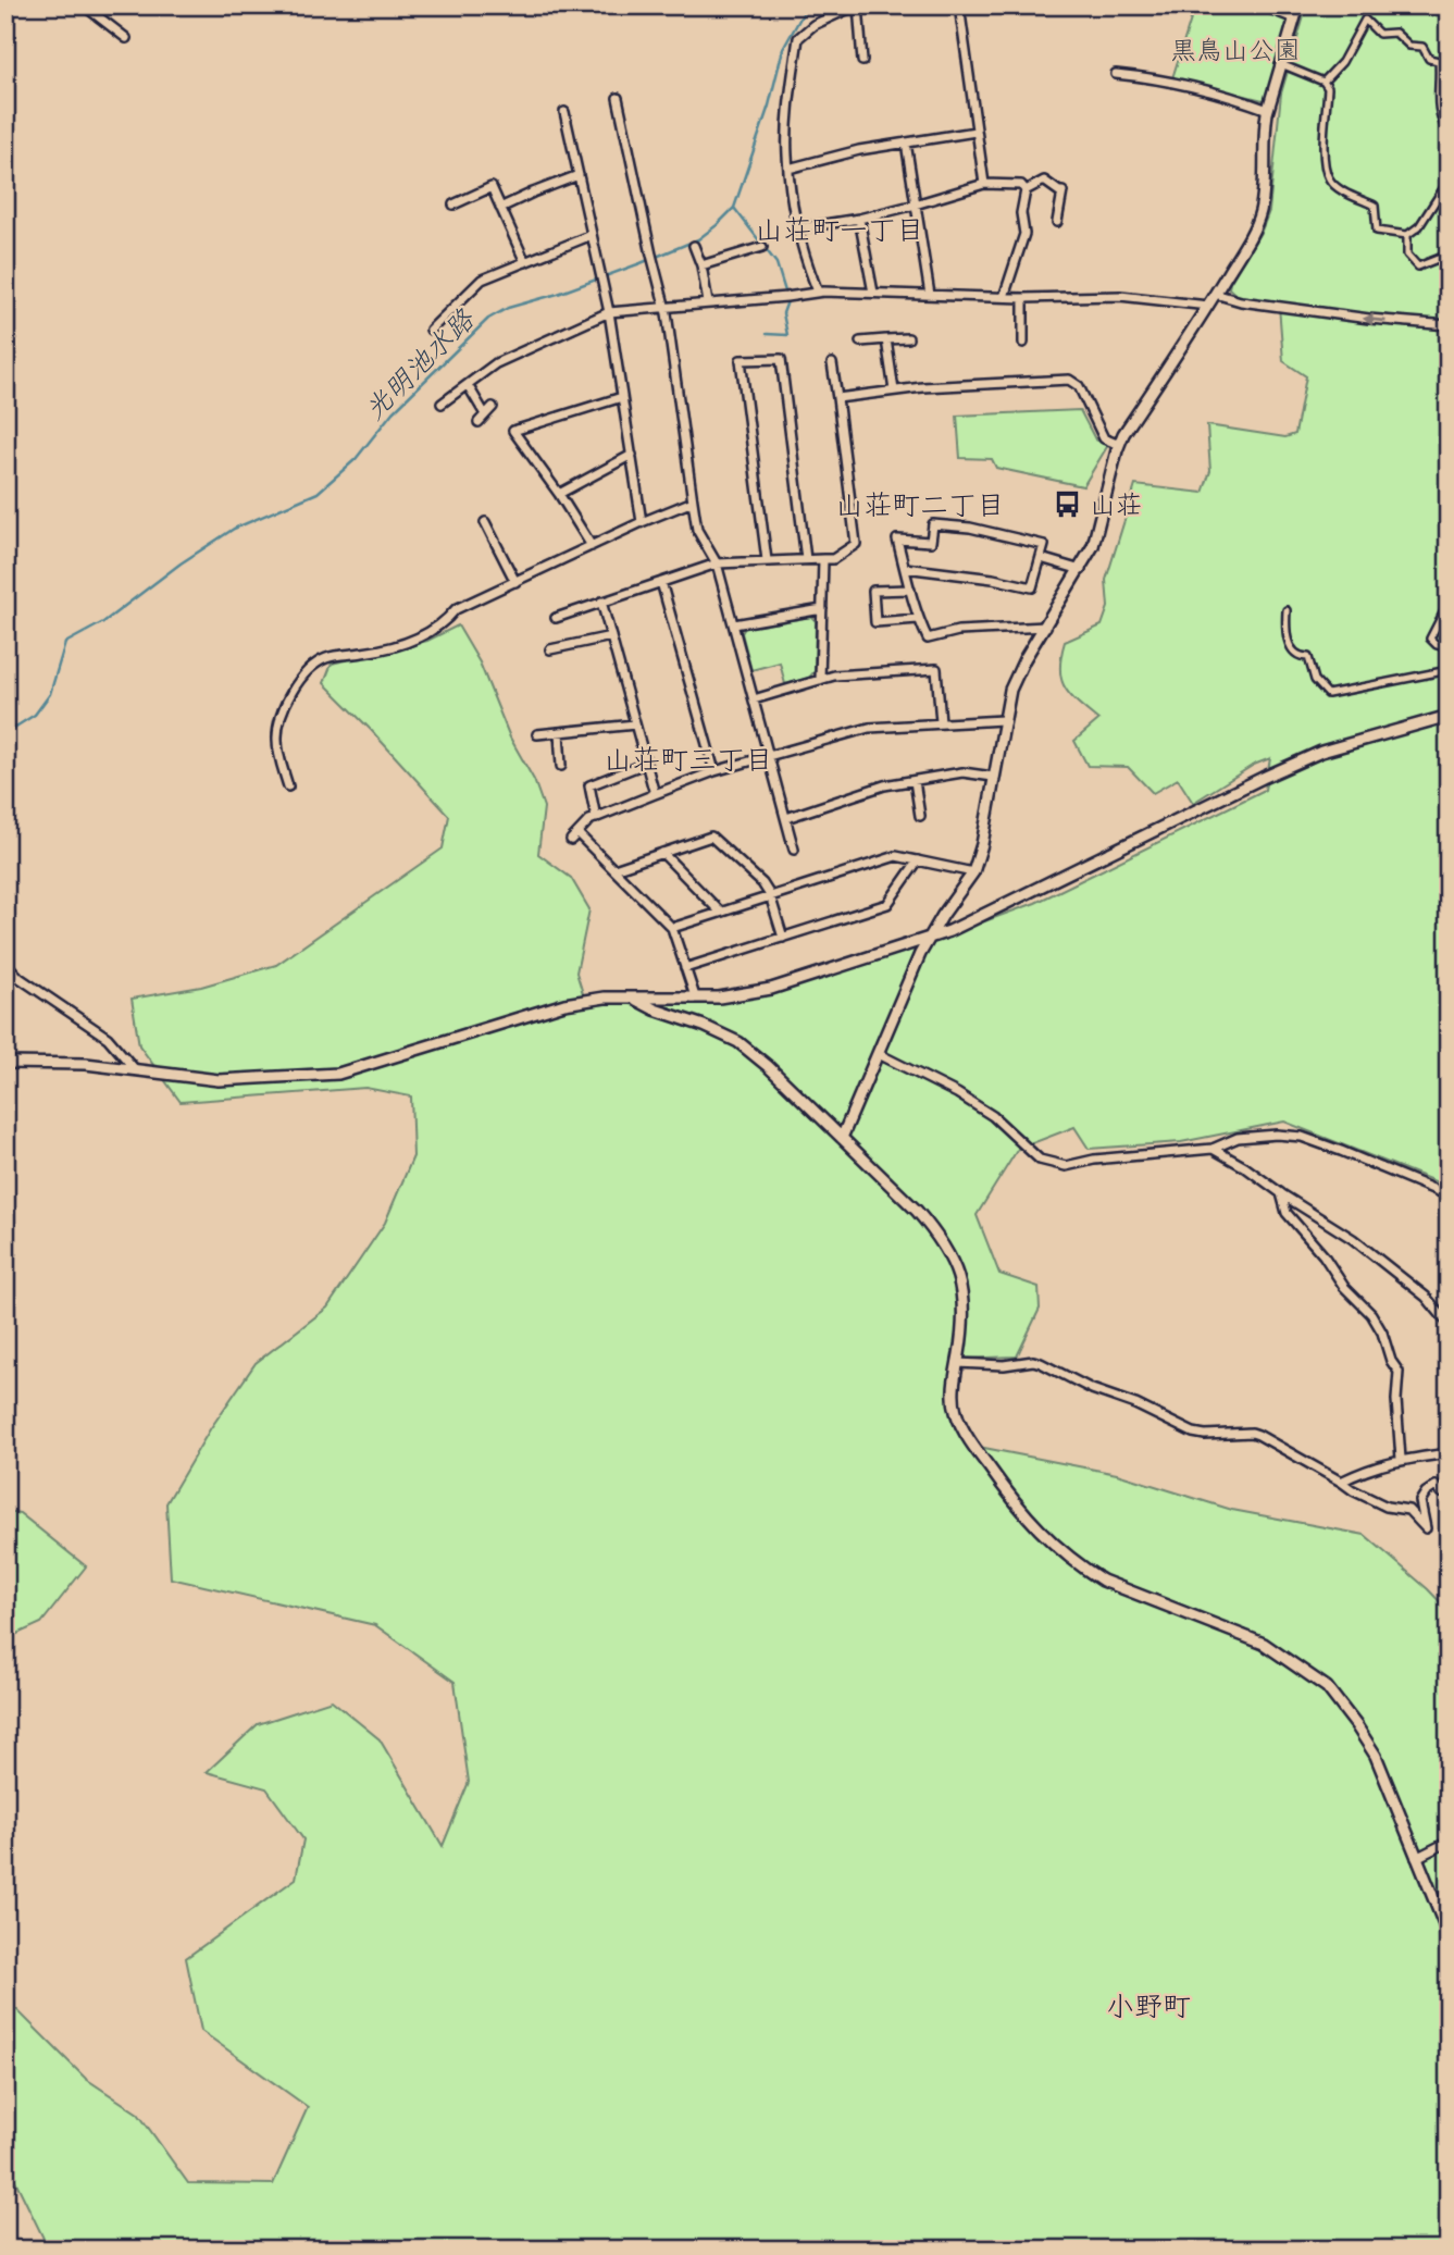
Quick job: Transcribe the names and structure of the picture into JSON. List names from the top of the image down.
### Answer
{
  "districts": [
    "山荘町一丁目",
    "山荘町二丁目",
    "山荘町三丁目",
    "小野町"
  ],
  "water": ["光明池水路"],
  "parks": ["黒鳥山公園"],
  "places": {
    "bus stop": ["山荘"]
  }
}
